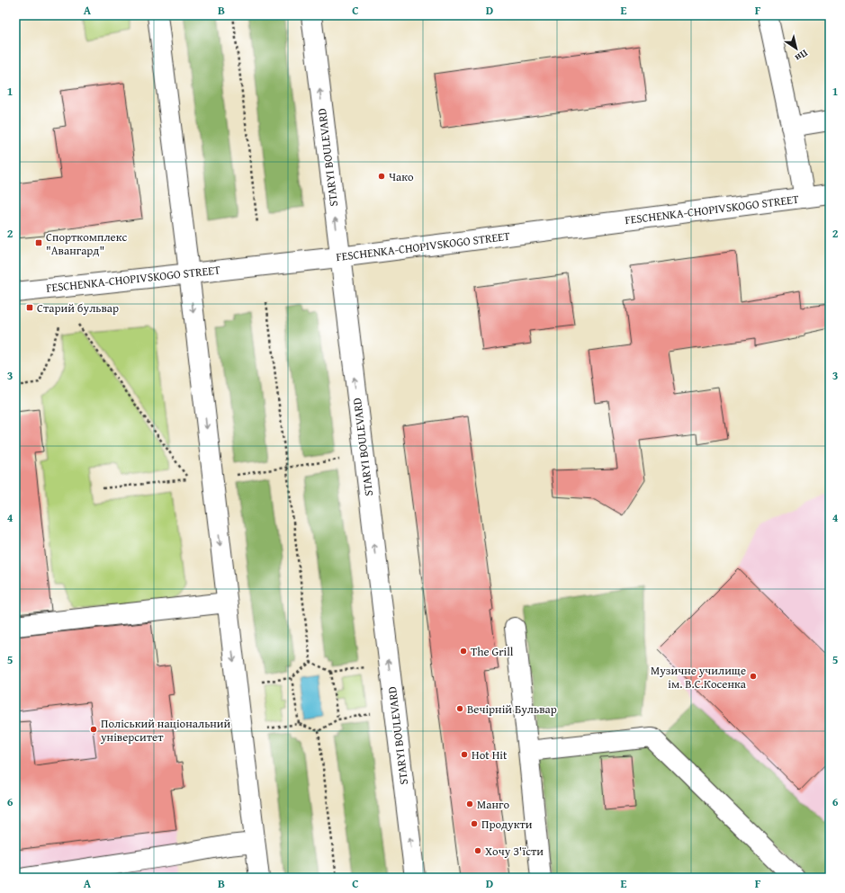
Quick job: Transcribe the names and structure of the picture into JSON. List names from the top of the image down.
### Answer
{
  "streets": {
    "street": ["STARYI BOULEVARD", "FESCHENKA-CHOPIVSKOGO STREET"]
  },
  "crossings": [
    ["STARYI BOULEVARD", "FESCHENKA-CHOPIVSKOGO STREET"]
  ],
  "places": {
    "other": [
      "Чако",
      "The Grill",
      "Музичне училище ім. В.С.Косенка",
      "Вечірній Бульвар",
      "Поліський національний університет",
      "Hot Hit",
      "Манго",
      "Продукти",
      "Хочу З'їсти"
    ],
    "transit": ["Спорткомплекс \"Авангард\"", "Старий бульвар"]
  },
  "north": "bottom right",
  "grid": {
    "columns": [
      "A",
      "B",
      "C",
      "D",
      "E",
      "F"
    ],
    "rows": [
      "1",
      "2",
      "3",
      "4",
      "5",
      "6"
    ]
  }
}
